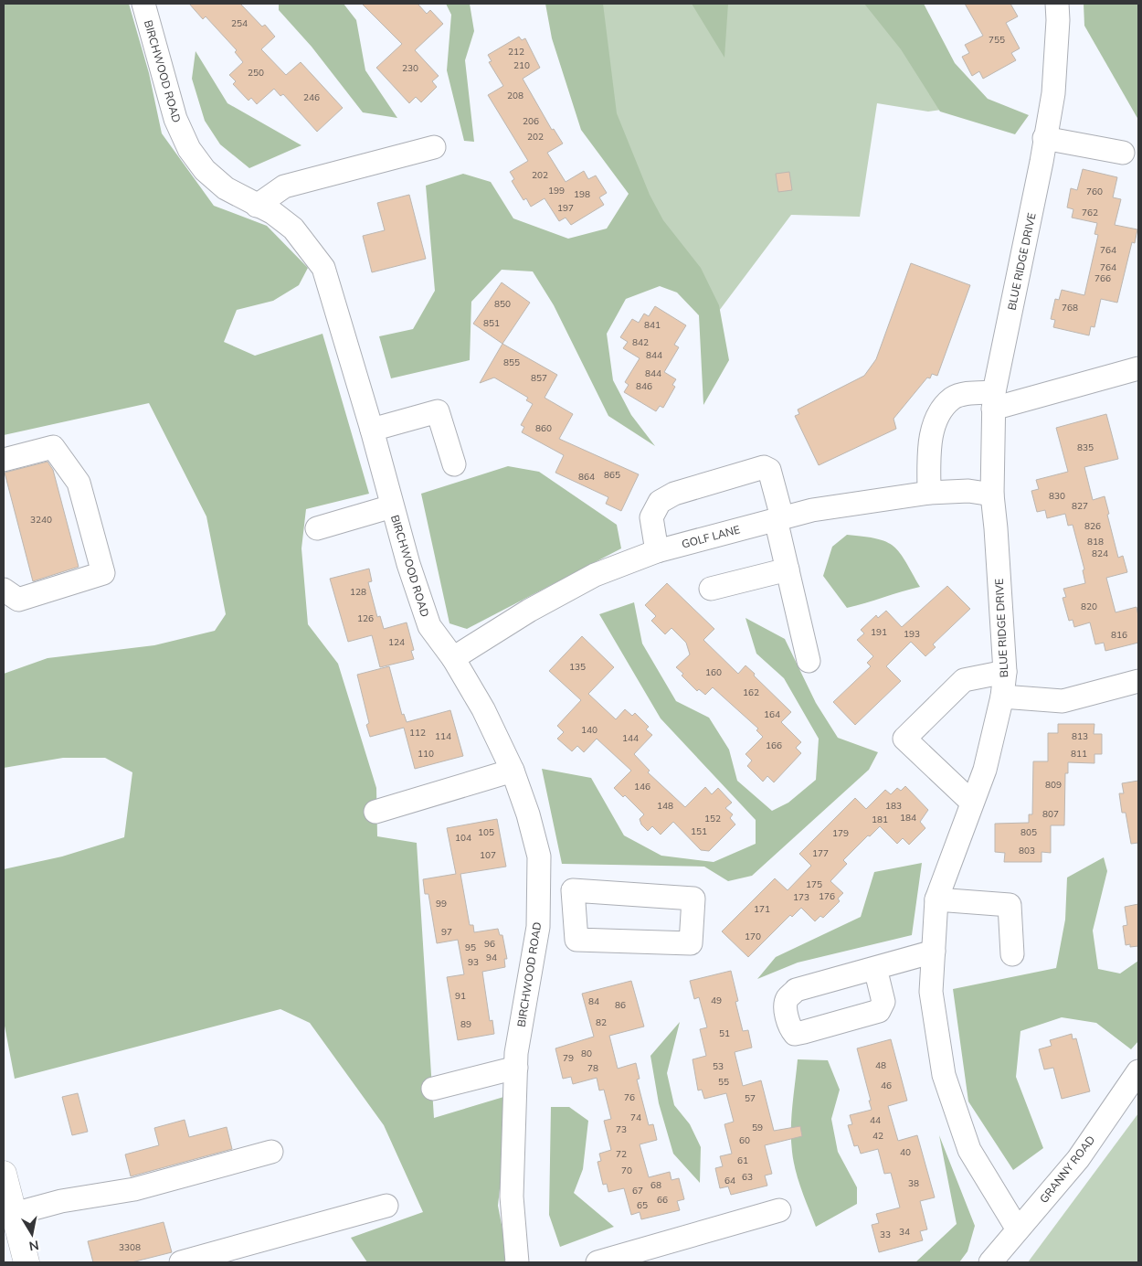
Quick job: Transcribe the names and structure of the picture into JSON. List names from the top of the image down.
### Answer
{
  "streets": {
    "street": [
      "BIRCHWOOD ROAD",
      "BLUE RIDGE DRIVE",
      "GOLF LANE",
      "GRANNY ROAD"
    ]
  },
  "crossings": [
    ["BIRCHWOOD ROAD", "GOLF LANE"],
    ["BLUE RIDGE DRIVE", "GOLF LANE"],
    ["BLUE RIDGE DRIVE", "GRANNY ROAD"]
  ],
  "house_numbers": [
    "254",
    "755",
    "212",
    "210",
    "230",
    "250",
    "208",
    "246",
    "206",
    "202",
    "202",
    "199",
    "760",
    "198",
    "197",
    "762",
    "764",
    "764",
    "766",
    "850",
    "768",
    "851",
    "841",
    "842",
    "844",
    "855",
    "844",
    "857",
    "846",
    "860",
    "835",
    "865",
    "864",
    "830",
    "827",
    "3240",
    "826",
    "818",
    "824",
    "128",
    "820",
    "126",
    "191",
    "193",
    "816",
    "124",
    "135",
    "160",
    "162",
    "164",
    "140",
    "112",
    "114",
    "813",
    "144",
    "166",
    "110",
    "811",
    "809",
    "146",
    "148",
    "183",
    "807",
    "184",
    "152",
    "181",
    "151",
    "105",
    "805",
    "179",
    "104",
    "803",
    "177",
    "107",
    "175",
    "176",
    "173",
    "99",
    "171",
    "97",
    "170",
    "96",
    "95",
    "94",
    "93",
    "91",
    "49",
    "84",
    "86",
    "82",
    "89",
    "51",
    "80",
    "79",
    "48",
    "53",
    "78",
    "55",
    "46",
    "76",
    "57",
    "74",
    "44",
    "59",
    "73",
    "42",
    "60",
    "40",
    "72",
    "61",
    "70",
    "63",
    "64",
    "38",
    "68",
    "67",
    "66",
    "65",
    "34",
    "33",
    "3308"
  ],
  "north": "bottom"
}
